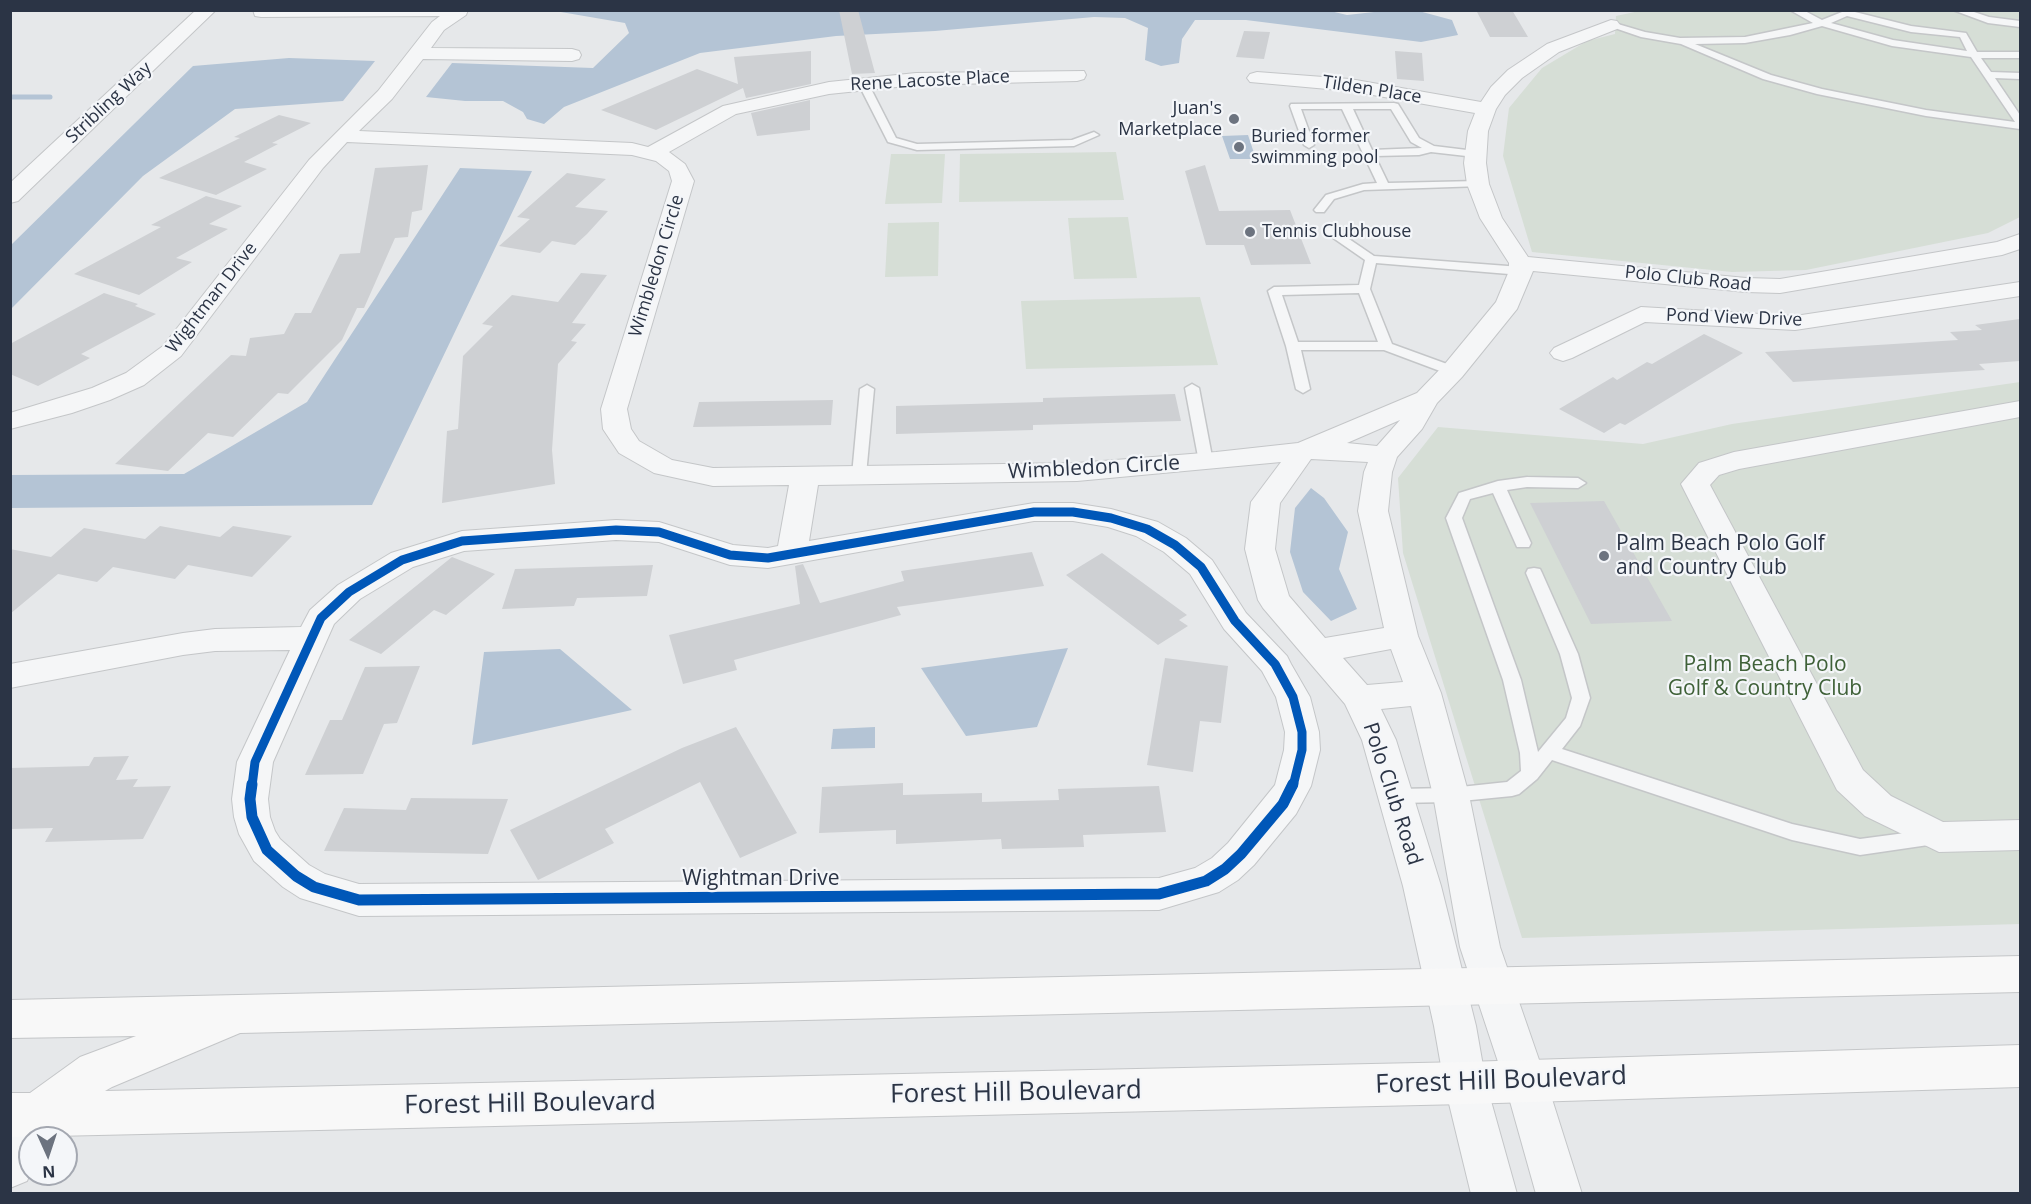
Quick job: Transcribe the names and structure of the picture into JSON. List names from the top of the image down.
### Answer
{
  "streets": {
    "main road": ["Forest Hill Boulevard"],
    "street": [
      "Rene Lacoste Place",
      "Tilden Place",
      "Stribling Way",
      "Wimbledon Circle",
      "Polo Club Road",
      "Wightman Drive",
      "Pond View Drive"
    ]
  },
  "crossings": [
    ["Rene Lacoste Place", "Wimbledon Circle"],
    ["Wimbledon Circle", "Polo Club Road"],
    ["Wimbledon Circle", "Wightman Drive"],
    ["Polo Club Road", "Forest Hill Boulevard"]
  ],
  "parks": ["Palm Beach Polo Golf & Country Club"],
  "places": [
    "Juan's Marketplace",
    "Buried former swimming pool",
    "Tennis Clubhouse",
    "Palm Beach Polo Golf and Country Club"
  ],
  "north": "bottom"
}
